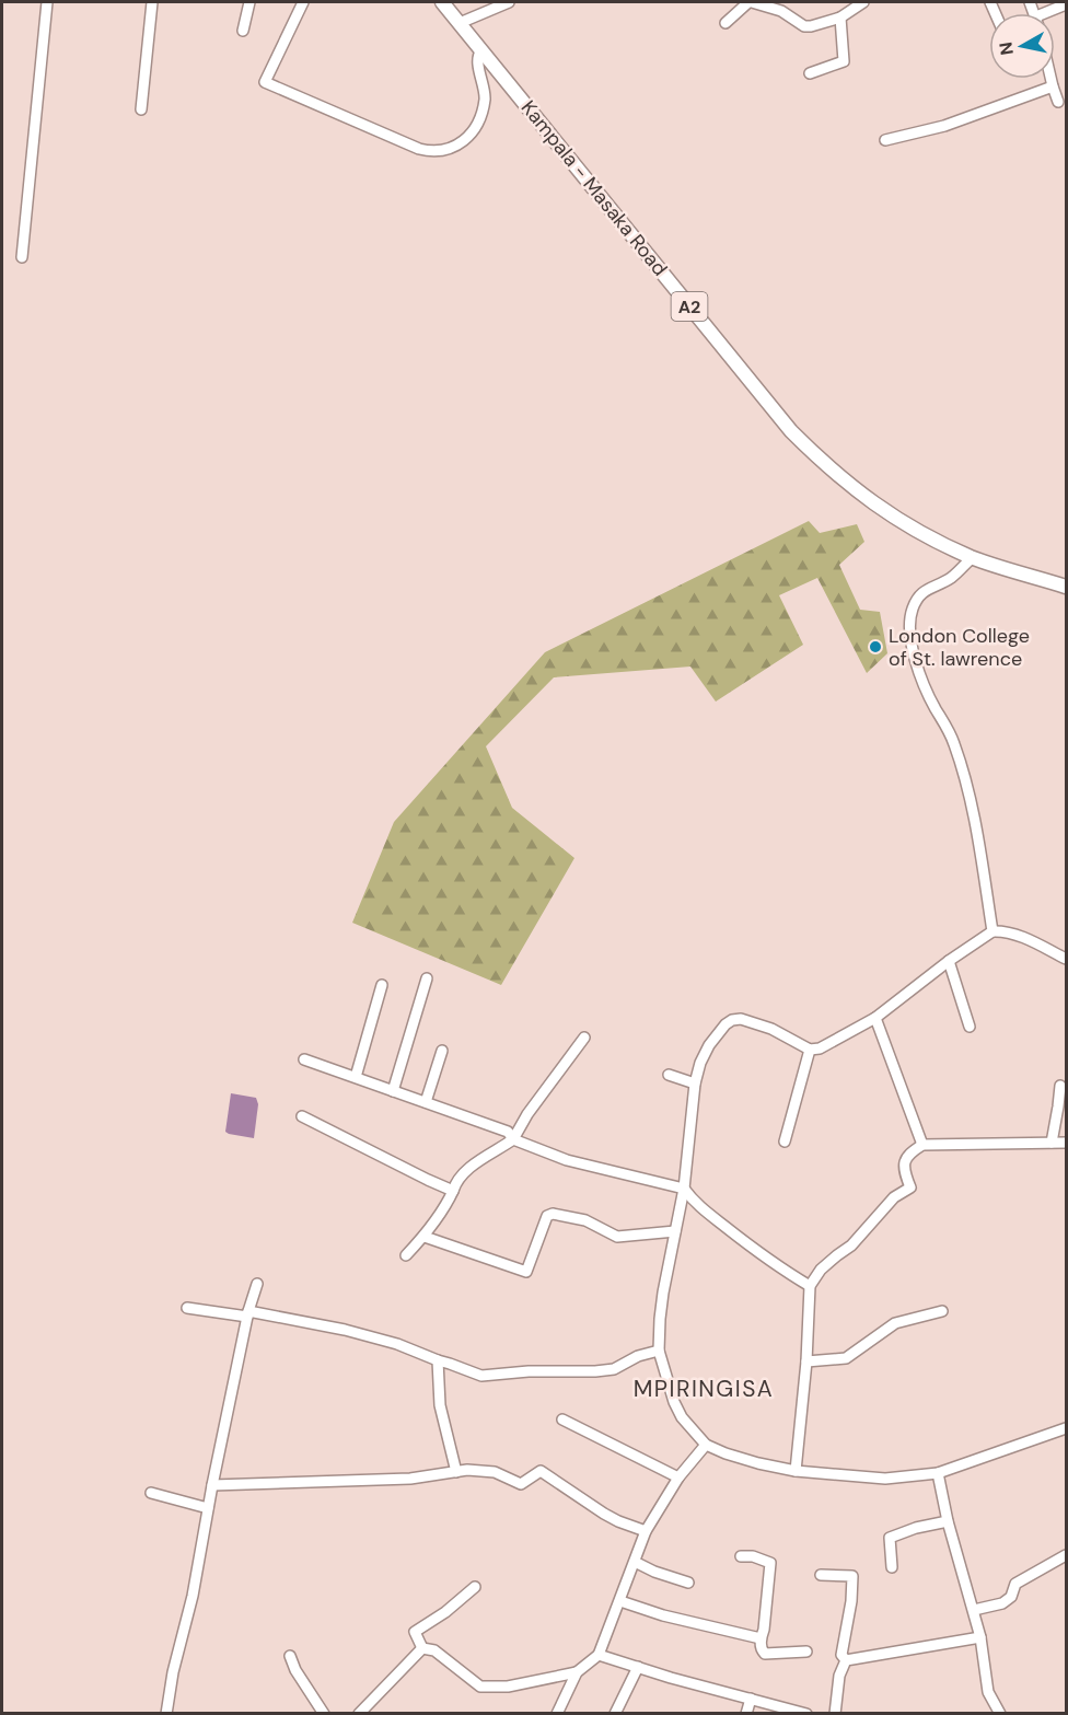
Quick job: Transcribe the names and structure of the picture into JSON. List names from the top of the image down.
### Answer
{
  "streets": {
    "main road": ["Kampala - Masaka Road", "A2"]
  },
  "districts": ["MPIRINGISA"],
  "places": ["London College of St. lawrence"],
  "north": "left"
}
